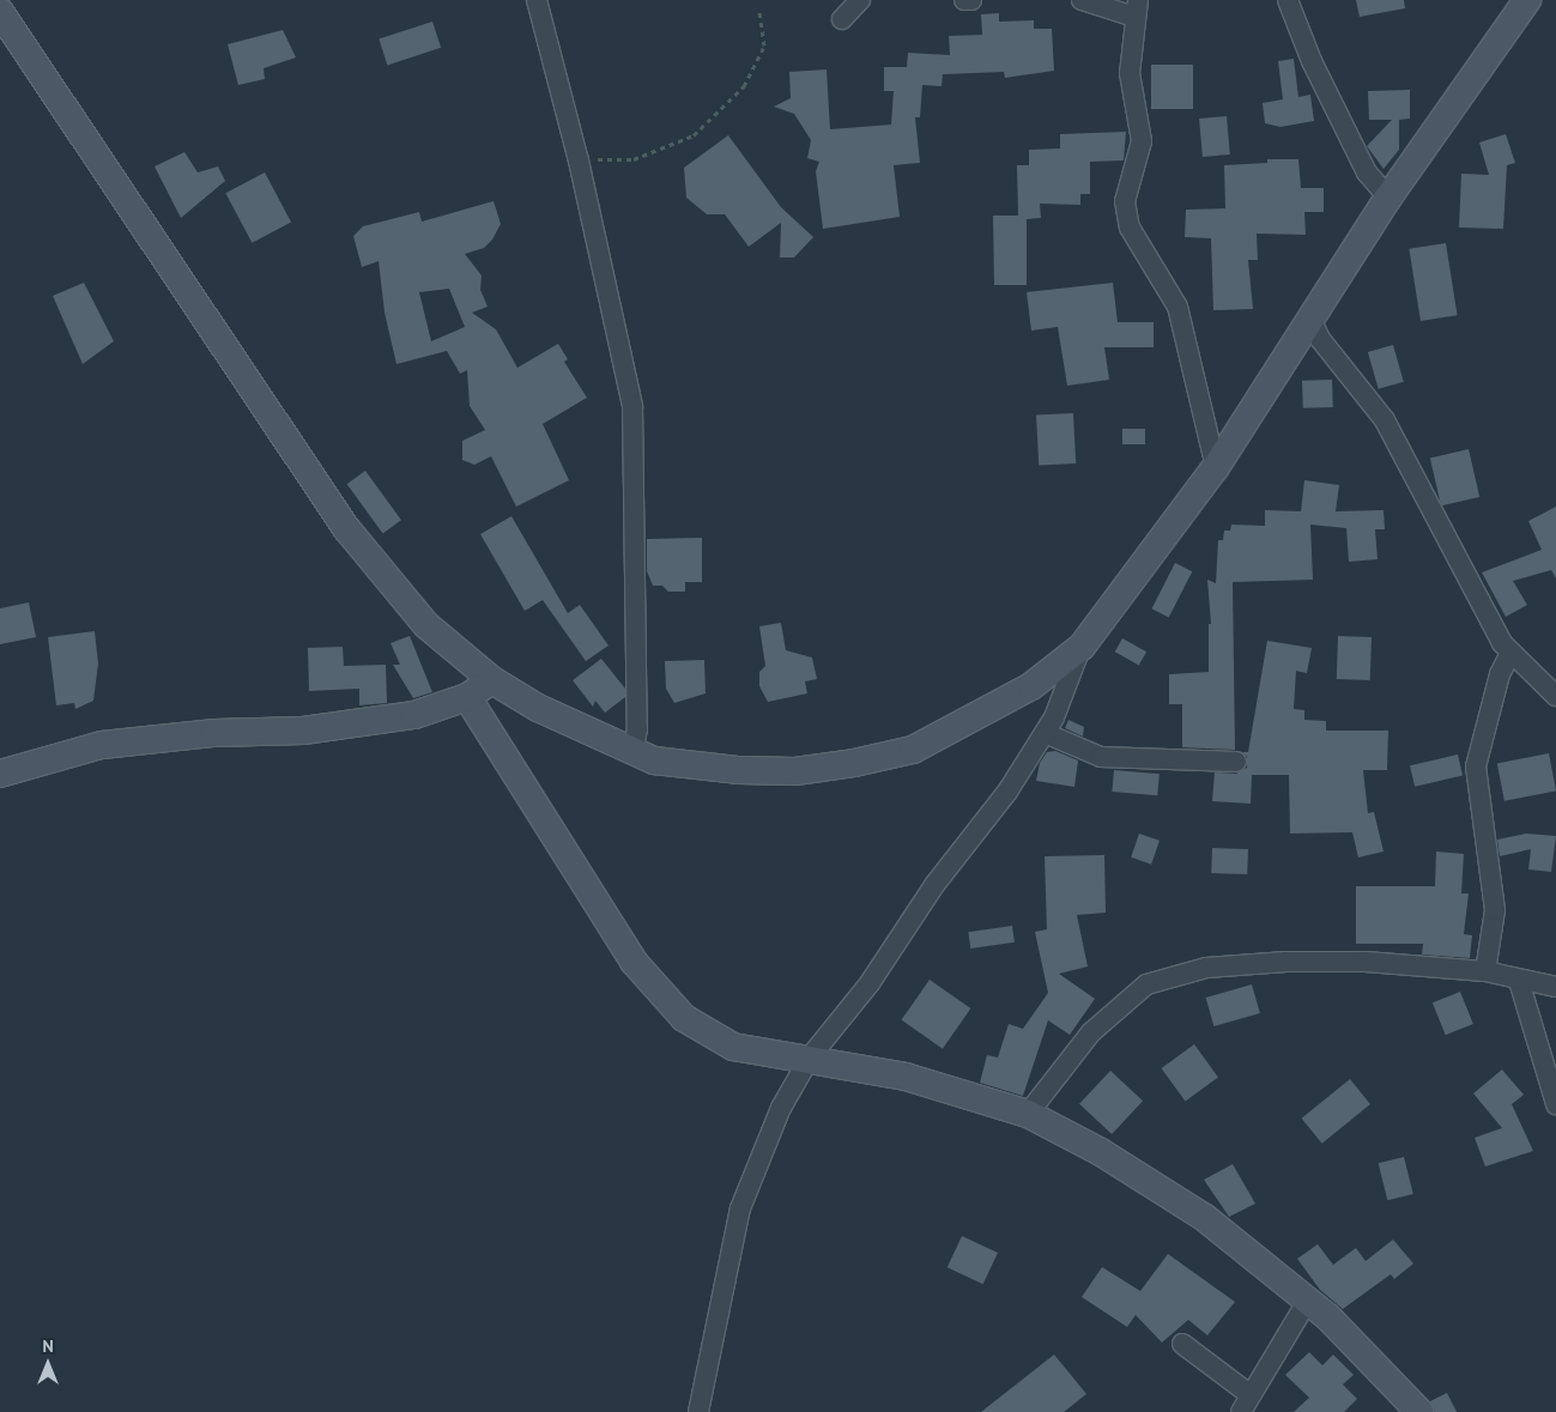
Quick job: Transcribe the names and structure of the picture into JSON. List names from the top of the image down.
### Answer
{
  "north": "top"
}
